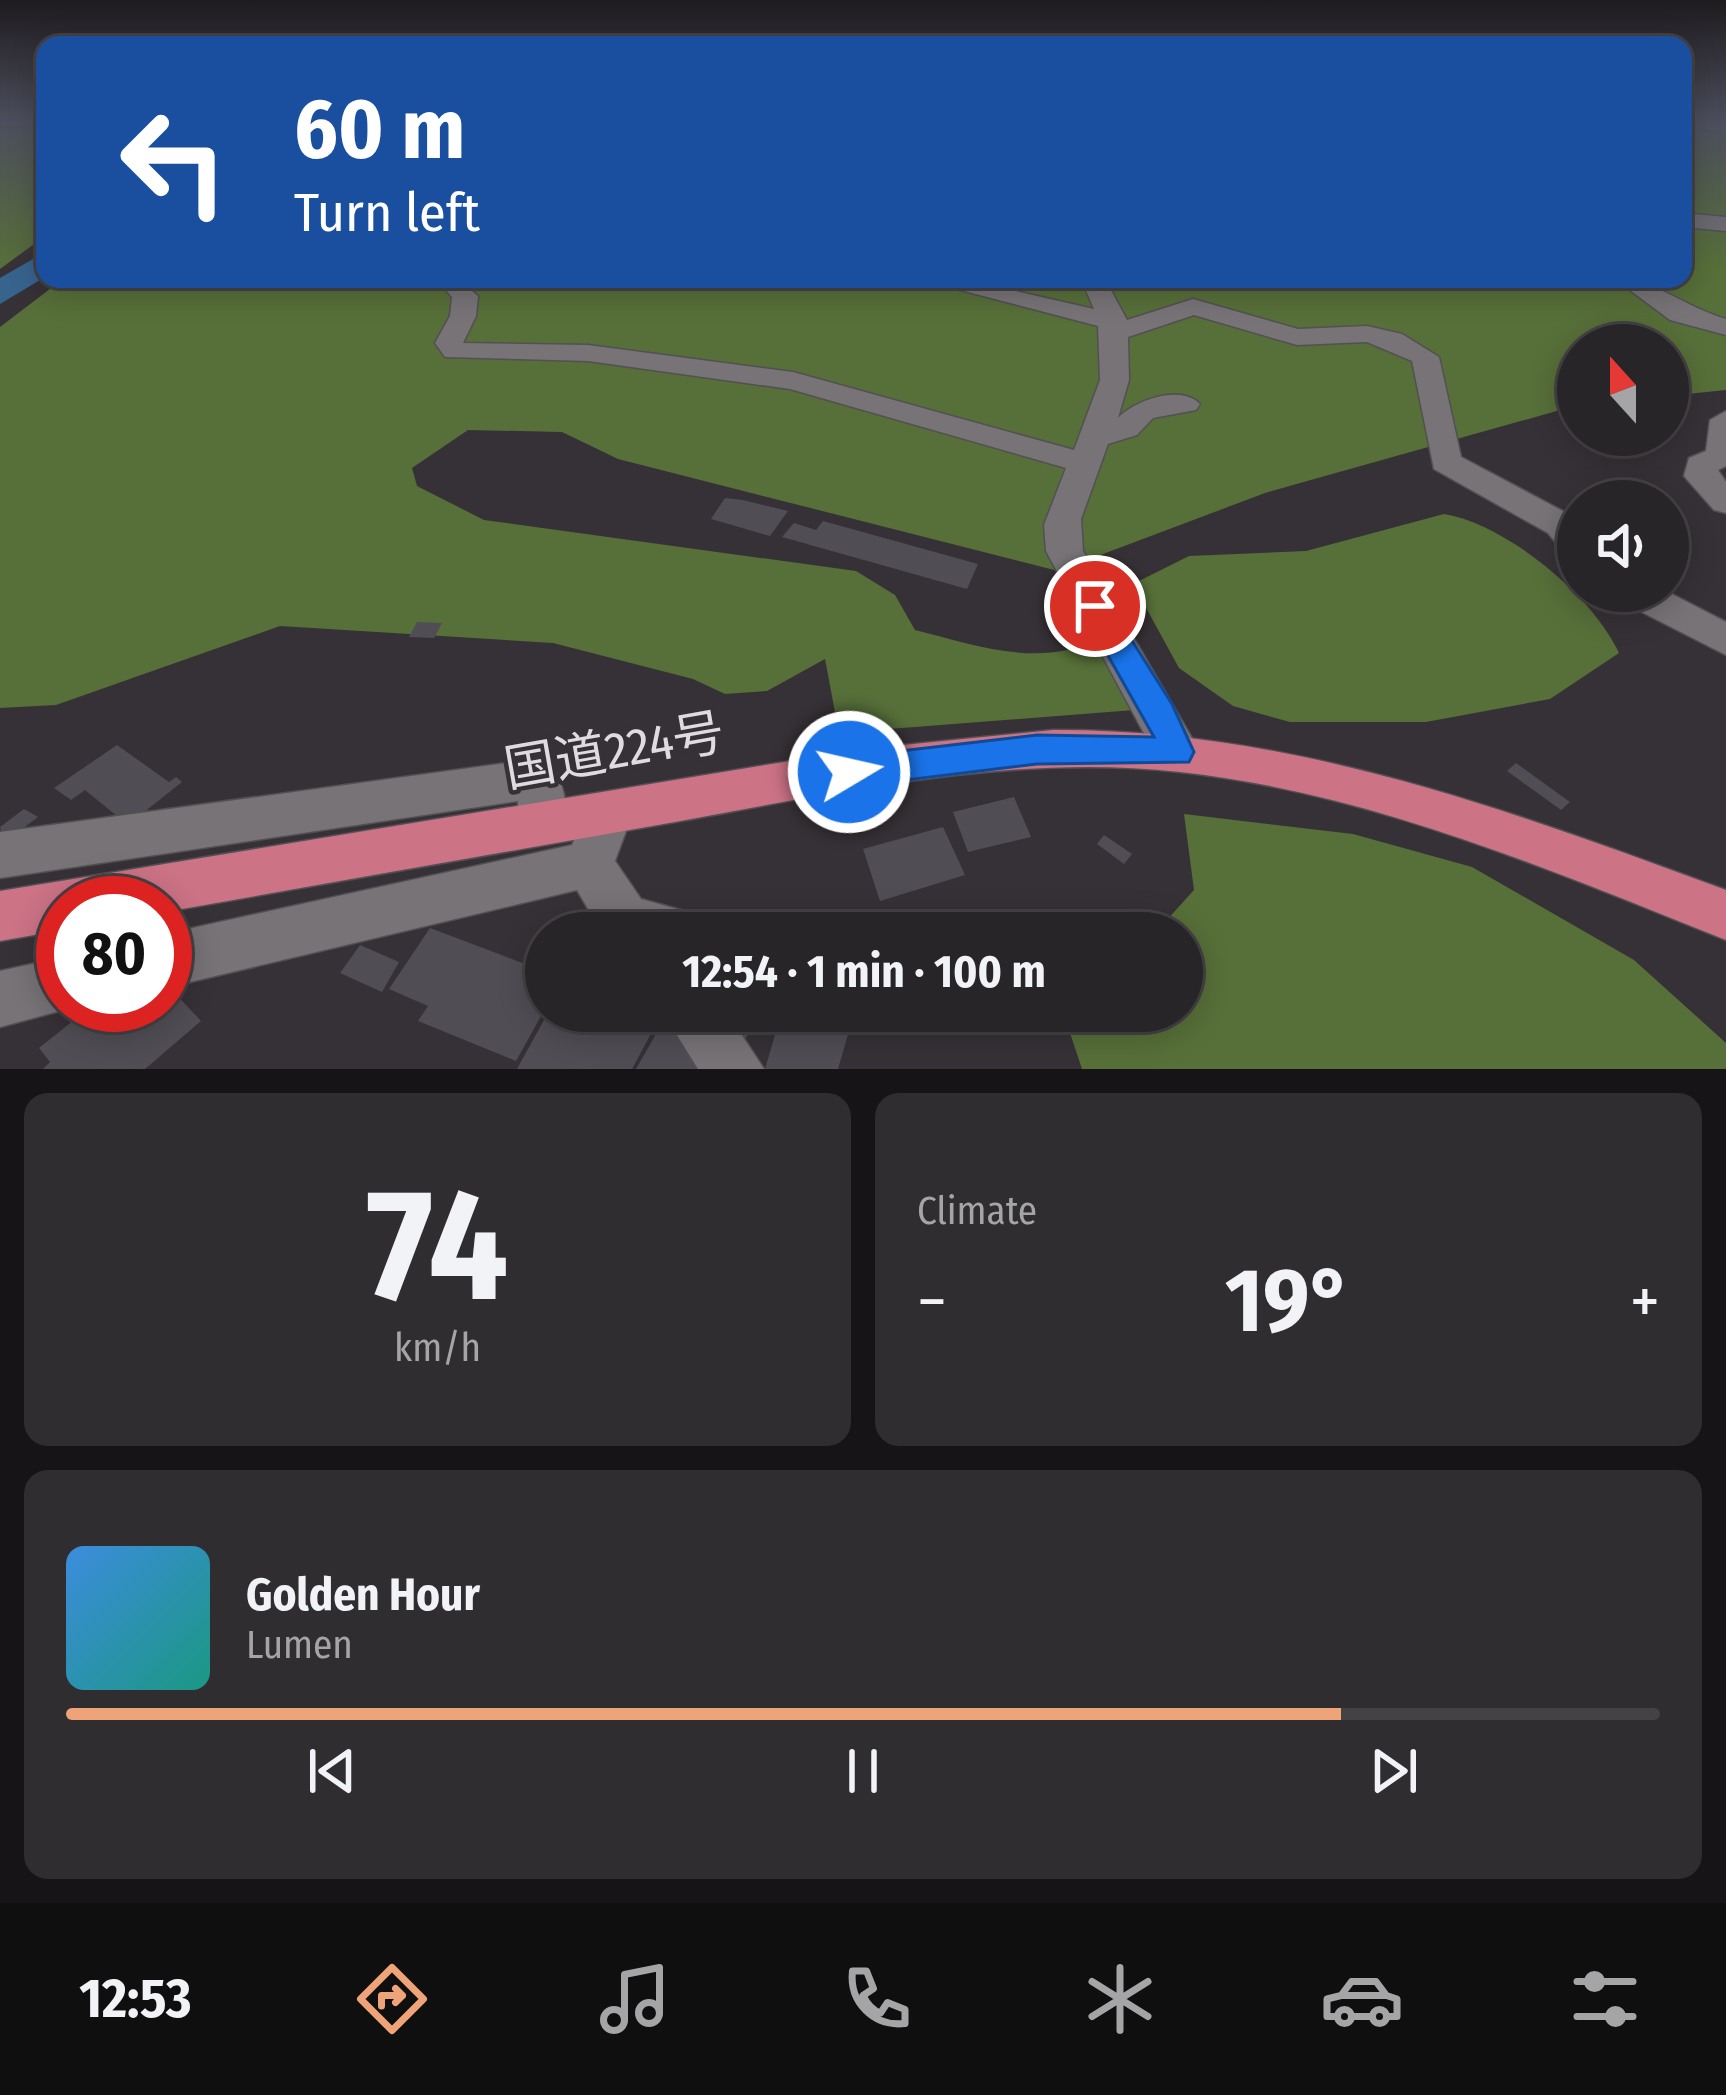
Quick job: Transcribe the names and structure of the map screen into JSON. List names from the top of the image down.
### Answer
{
  "streets": {
    "highway": ["国道224号"]
  },
  "north": "top",
  "page": {
    "turn": ["60 m", "Turn left"],
    "limit": "80",
    "trip": "12:54 · 1 min · 100 m",
    "tile": [
      ["74", "km/h"],
      "Climate"
    ],
    "heat": ["−", "19°", "+"],
    "song": ["Golden Hour", "Lumen"],
    "tabs": "12:53"
  }
}
